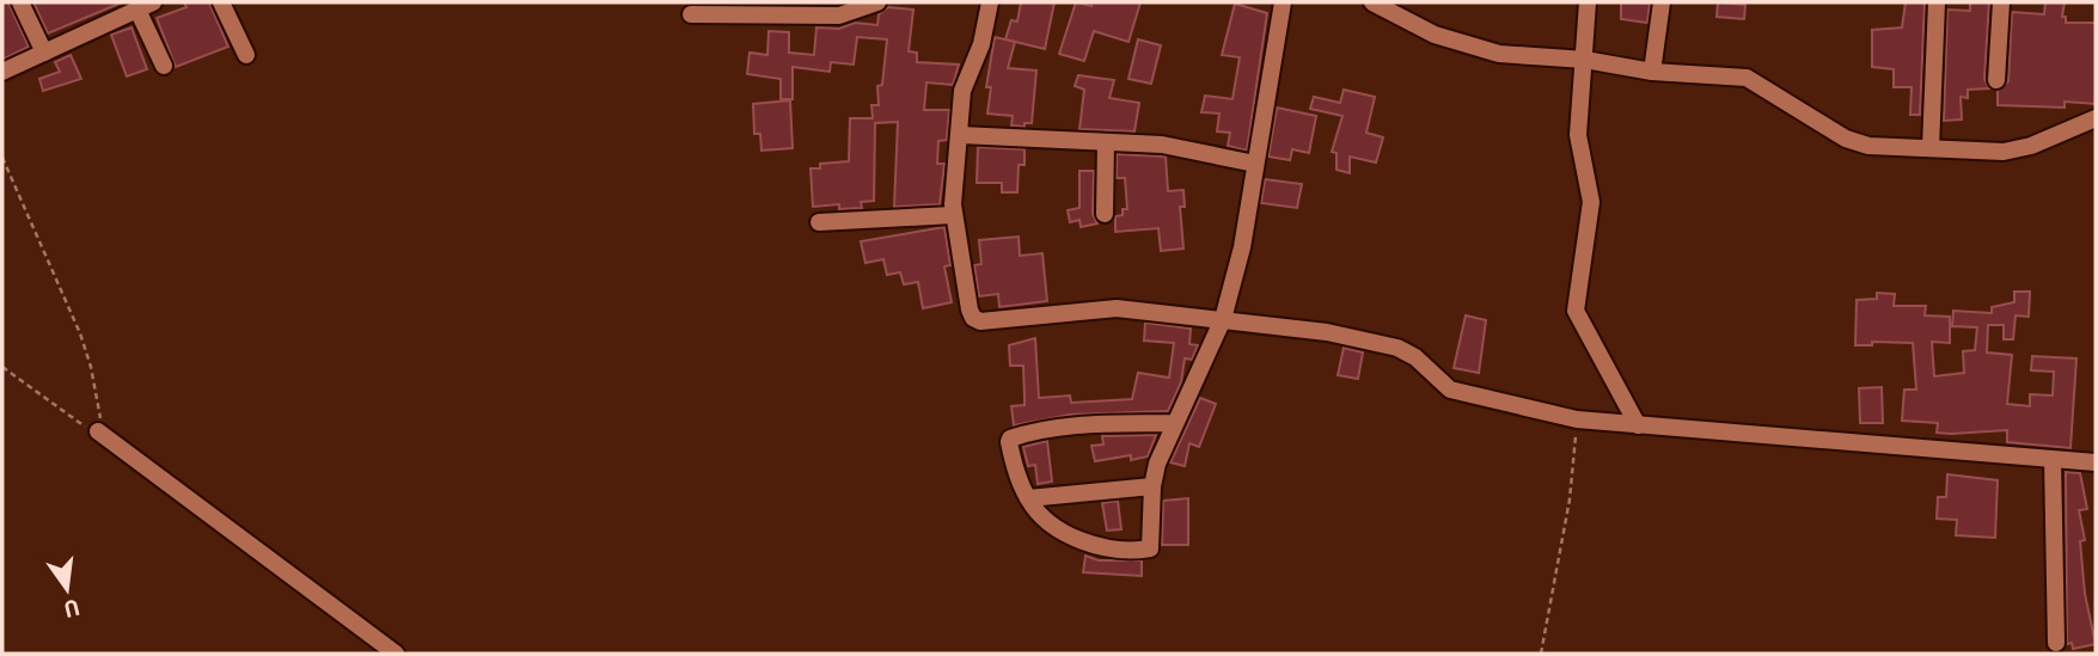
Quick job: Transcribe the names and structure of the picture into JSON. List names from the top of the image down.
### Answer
{
  "north": "bottom"
}
